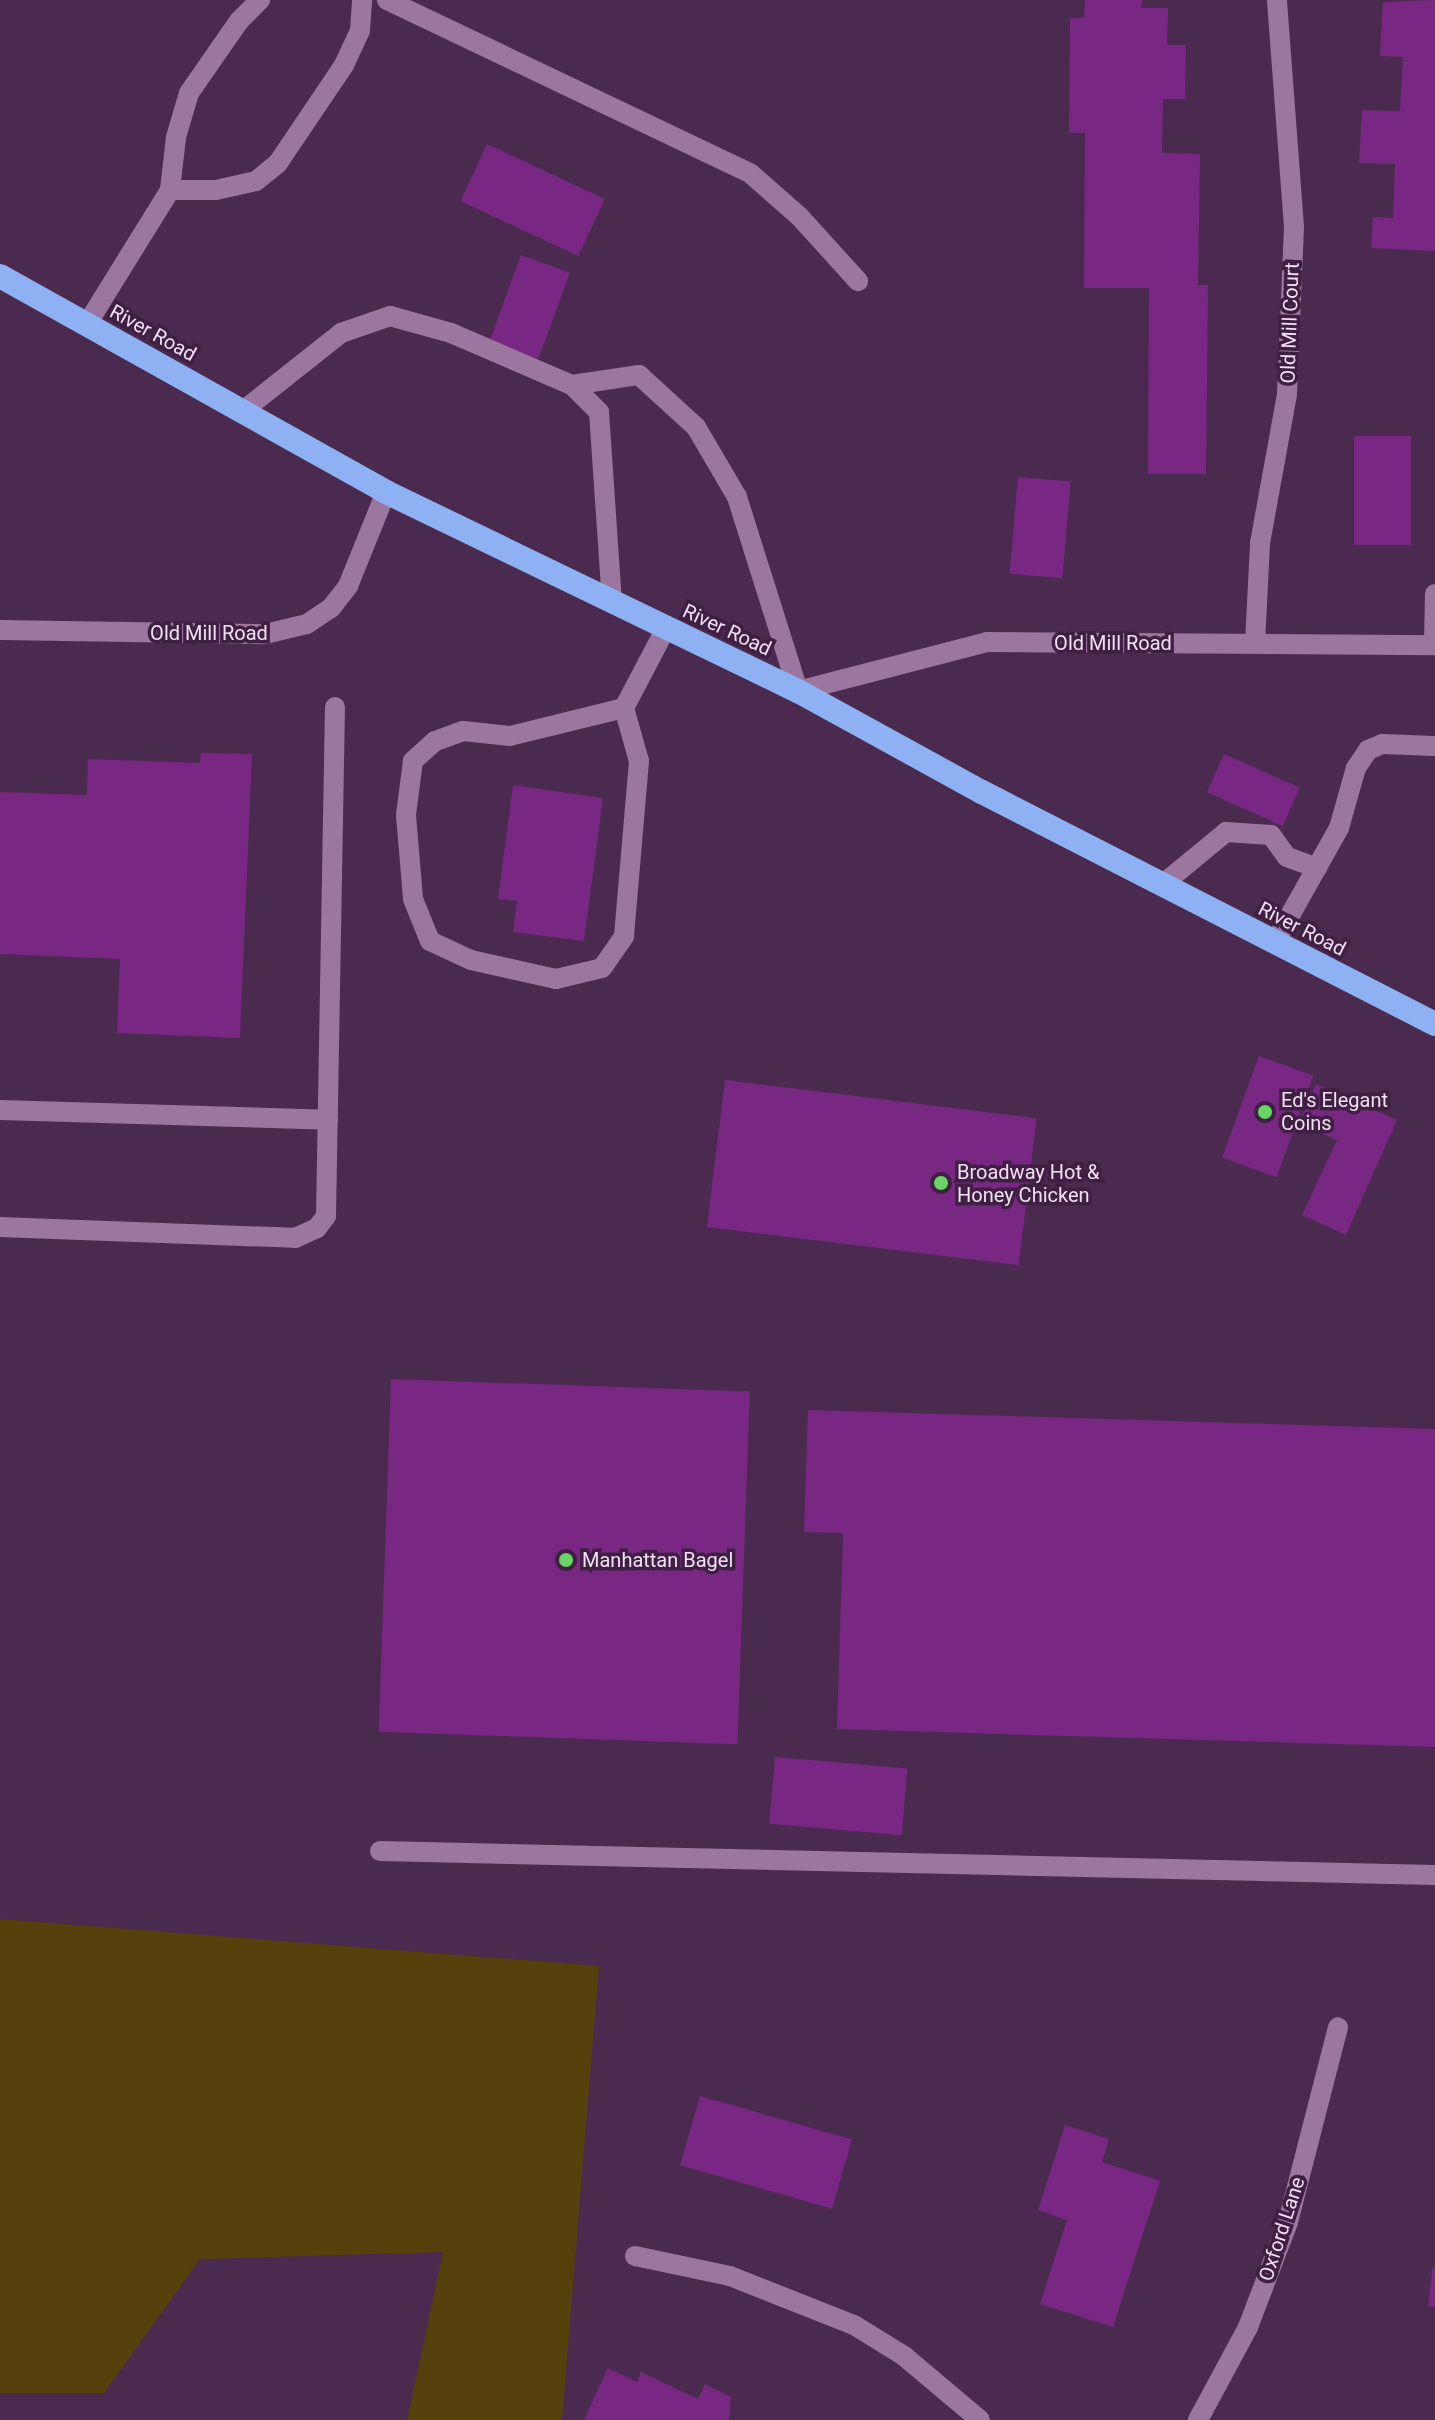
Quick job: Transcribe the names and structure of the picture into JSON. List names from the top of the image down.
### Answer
{
  "streets": {
    "highway": ["River Road"],
    "street": ["Old Mill Court", "Old Mill Road", "Oxford Lane"]
  },
  "crossings": [
    ["Old Mill Court", "Old Mill Road"],
    ["River Road", "Old Mill Road"]
  ],
  "places": ["Ed's Elegant Coins", "Broadway Hot & Honey Chicken", "Manhattan Bagel"]
}
